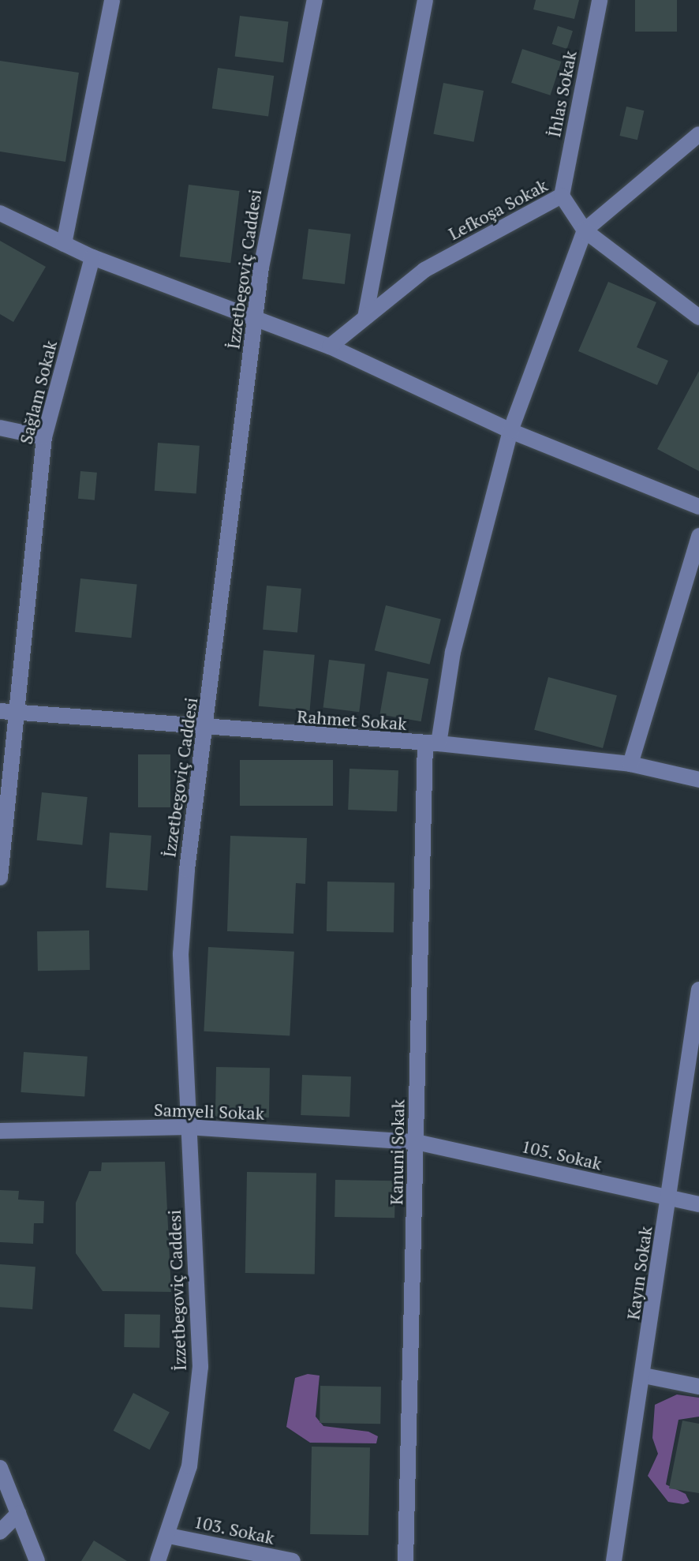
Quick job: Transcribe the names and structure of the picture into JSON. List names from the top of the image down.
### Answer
{
  "streets": {
    "street": [
      "İhlas Sokak",
      "Lefkoşa Sokak",
      "İzzetbegoviç Caddesi",
      "Sağlam Sokak",
      "Rahmet Sokak",
      "Samyeli Sokak",
      "Kanuni Sokak",
      "105. Sokak",
      "Kayın Sokak",
      "103. Sokak"
    ]
  },
  "crossings": [
    ["İhlas Sokak", "Lefkoşa Sokak"],
    ["Lefkoşa Sokak", "Kanuni Sokak"],
    ["İzzetbegoviç Caddesi", "Rahmet Sokak"],
    ["İzzetbegoviç Caddesi", "Samyeli Sokak"],
    ["İzzetbegoviç Caddesi", "103. Sokak"],
    ["Sağlam Sokak", "Rahmet Sokak"],
    ["Rahmet Sokak", "Kanuni Sokak"],
    ["Samyeli Sokak", "Kanuni Sokak"],
    ["Samyeli Sokak", "105. Sokak"],
    ["Kanuni Sokak", "105. Sokak"],
    ["105. Sokak", "Kayın Sokak"]
  ]
}
